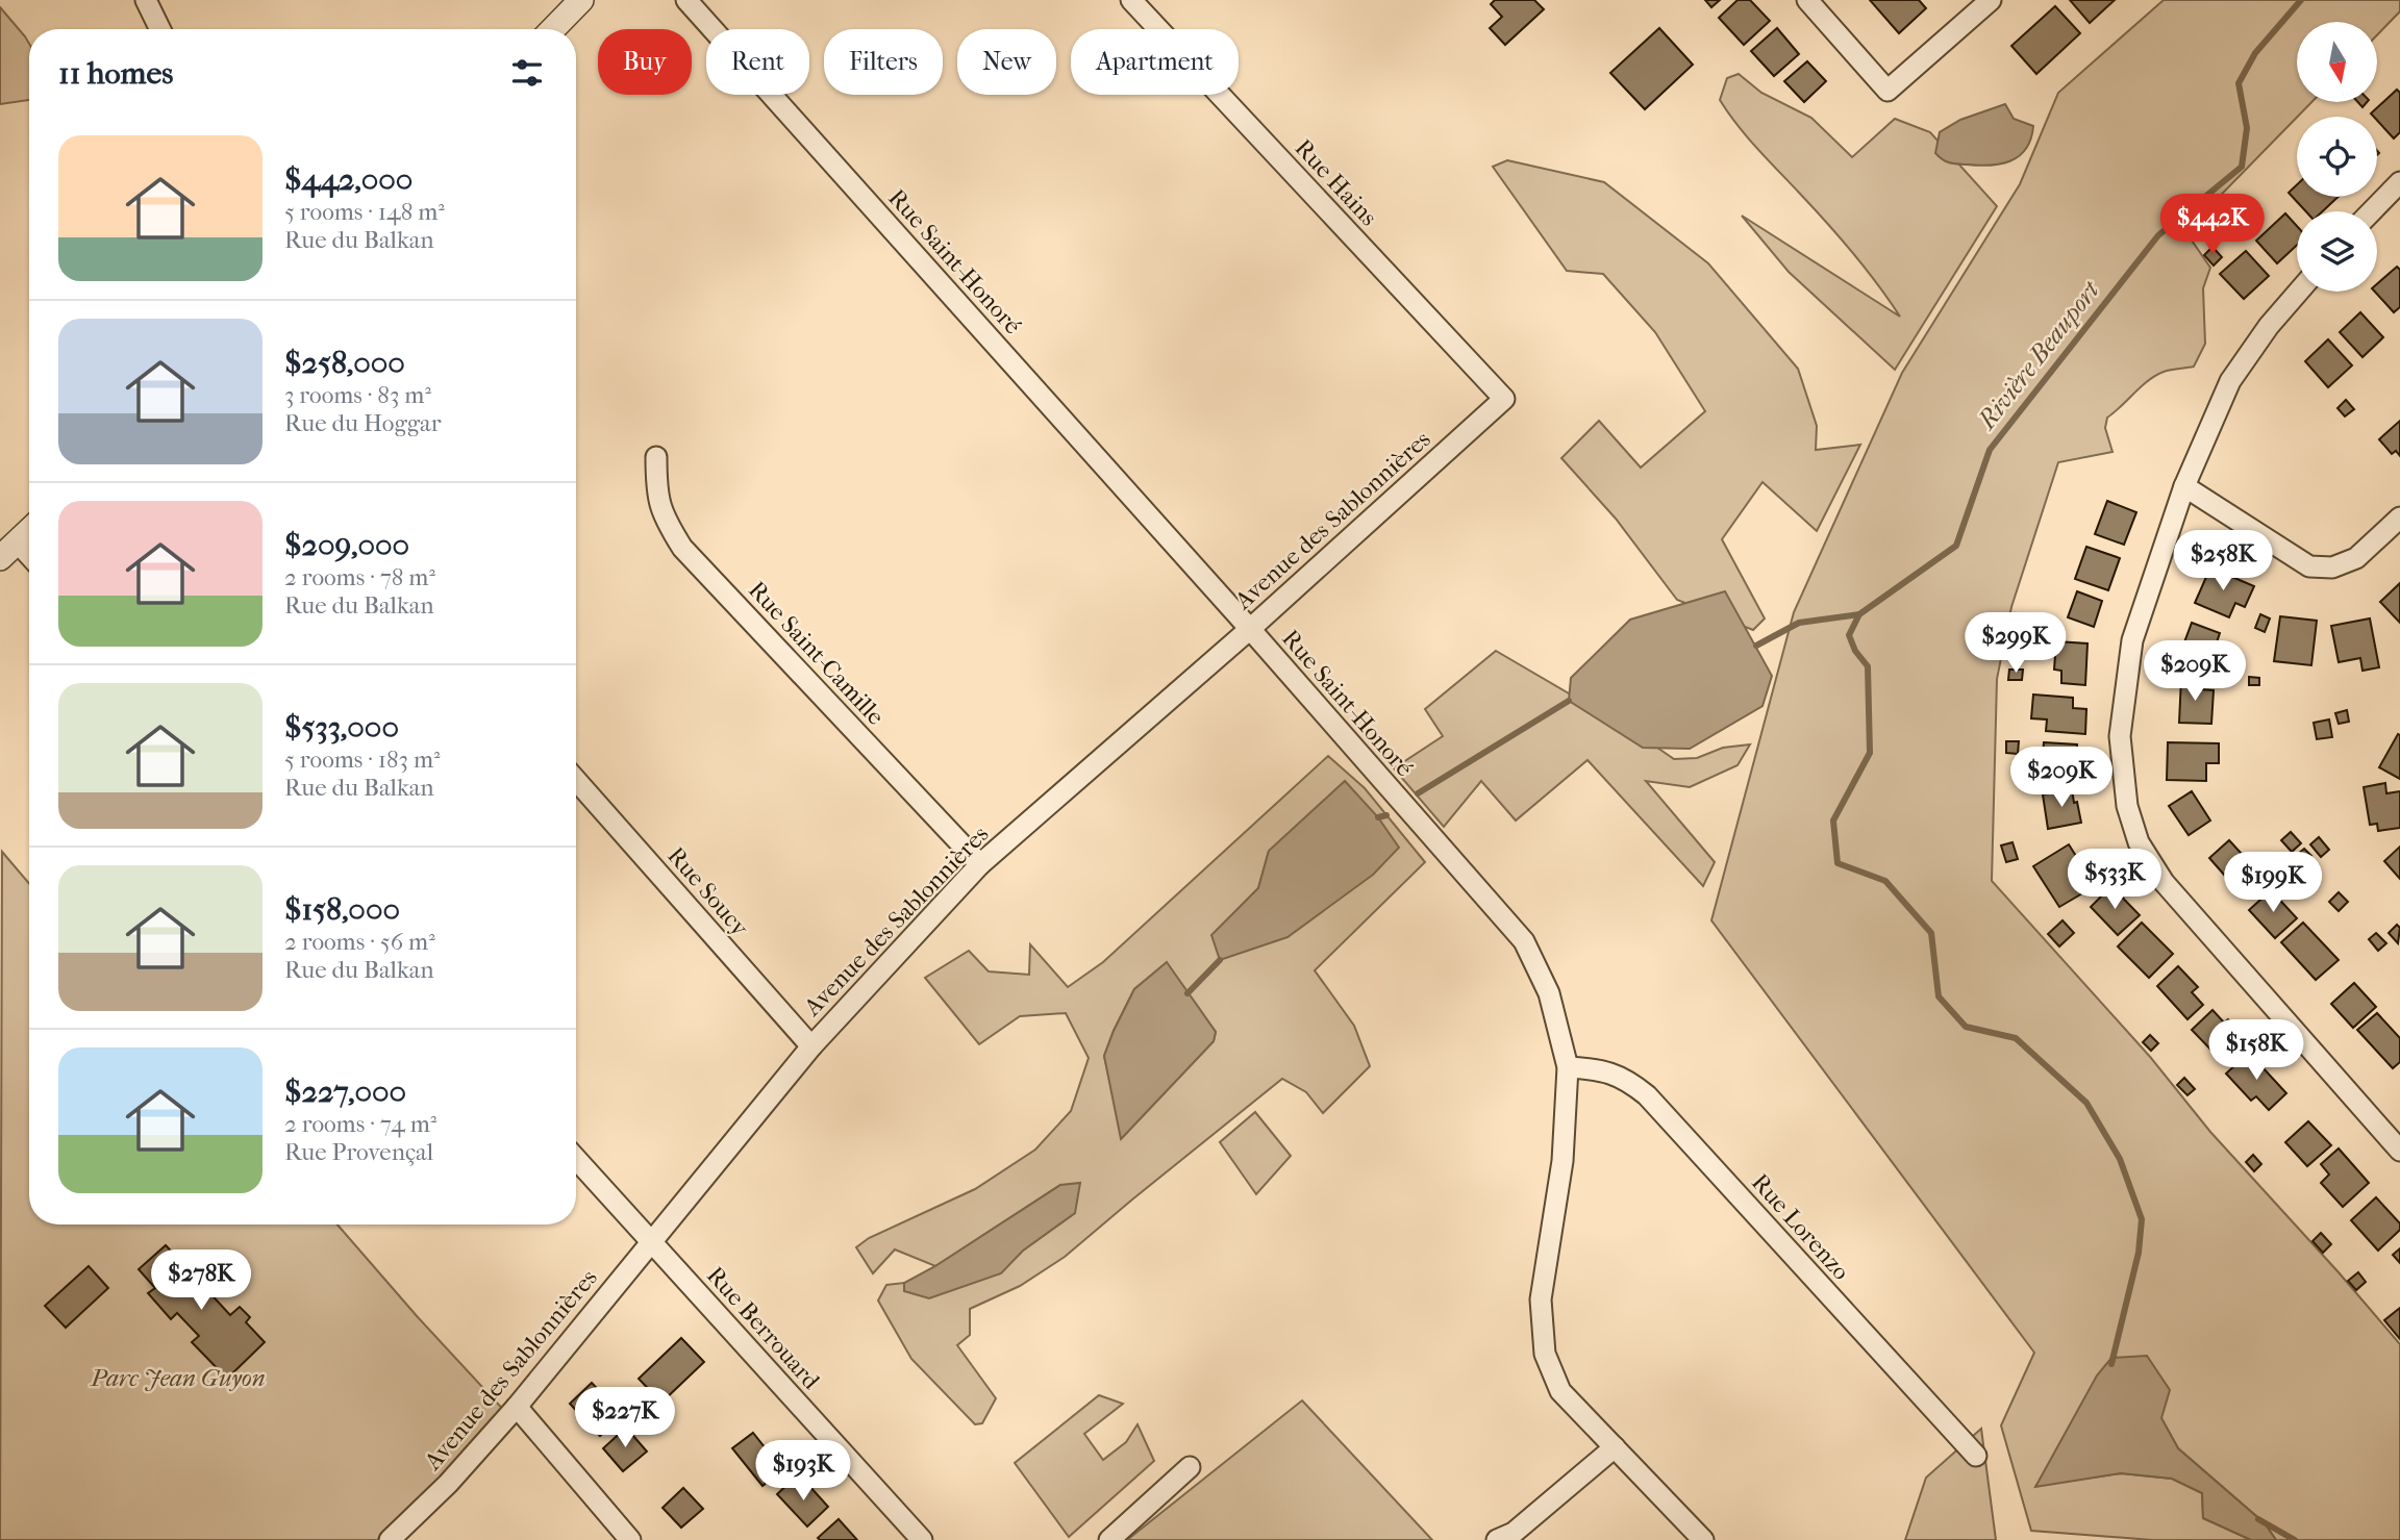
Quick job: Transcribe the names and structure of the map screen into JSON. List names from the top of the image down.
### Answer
{
  "streets": {
    "street": [
      "Rue Hains",
      "Rue Saint-Honoré",
      "Avenue des Sablonnières",
      "Rue Saint-Camille",
      "Rue Soucy",
      "Rue Lorenzo",
      "Rue Berrouard"
    ]
  },
  "crossings": [
    ["Rue Hains", "Avenue des Sablonnières"],
    ["Rue Saint-Honoré", "Avenue des Sablonnières"],
    ["Rue Saint-Honoré", "Rue Lorenzo"],
    ["Avenue des Sablonnières", "Rue Saint-Camille"],
    ["Avenue des Sablonnières", "Rue Soucy"],
    ["Avenue des Sablonnières", "Rue Berrouard"]
  ],
  "water": ["Rivière Beauport"],
  "parks": ["Parc Jean Guyon"],
  "north": "bottom",
  "page": {
    "chip": [
      "Buy",
      "Rent",
      "Filters",
      "New",
      "Apartment"
    ],
    "heading": "11 homes",
    "list": [
      {
        "name": "$442,000",
        "note": "5 rooms · 148 m² · Rue du Balkan"
      },
      {
        "name": "$258,000",
        "note": "3 rooms · 83 m² · Rue du Hoggar"
      },
      {
        "name": "$209,000",
        "note": "2 rooms · 78 m² · Rue du Balkan"
      },
      {
        "name": "$533,000",
        "note": "5 rooms · 183 m² · Rue du Balkan"
      },
      {
        "name": "$158,000",
        "note": "2 rooms · 56 m² · Rue du Balkan"
      },
      {
        "name": "$227,000",
        "note": "2 rooms · 74 m² · Rue Provençal"
      }
    ],
    "price": [
      "$442K",
      "$258K",
      "$299K",
      "$209K",
      "$209K",
      "$533K",
      "$199K",
      "$158K",
      "$278K",
      "$227K",
      "$193K"
    ]
  }
}
